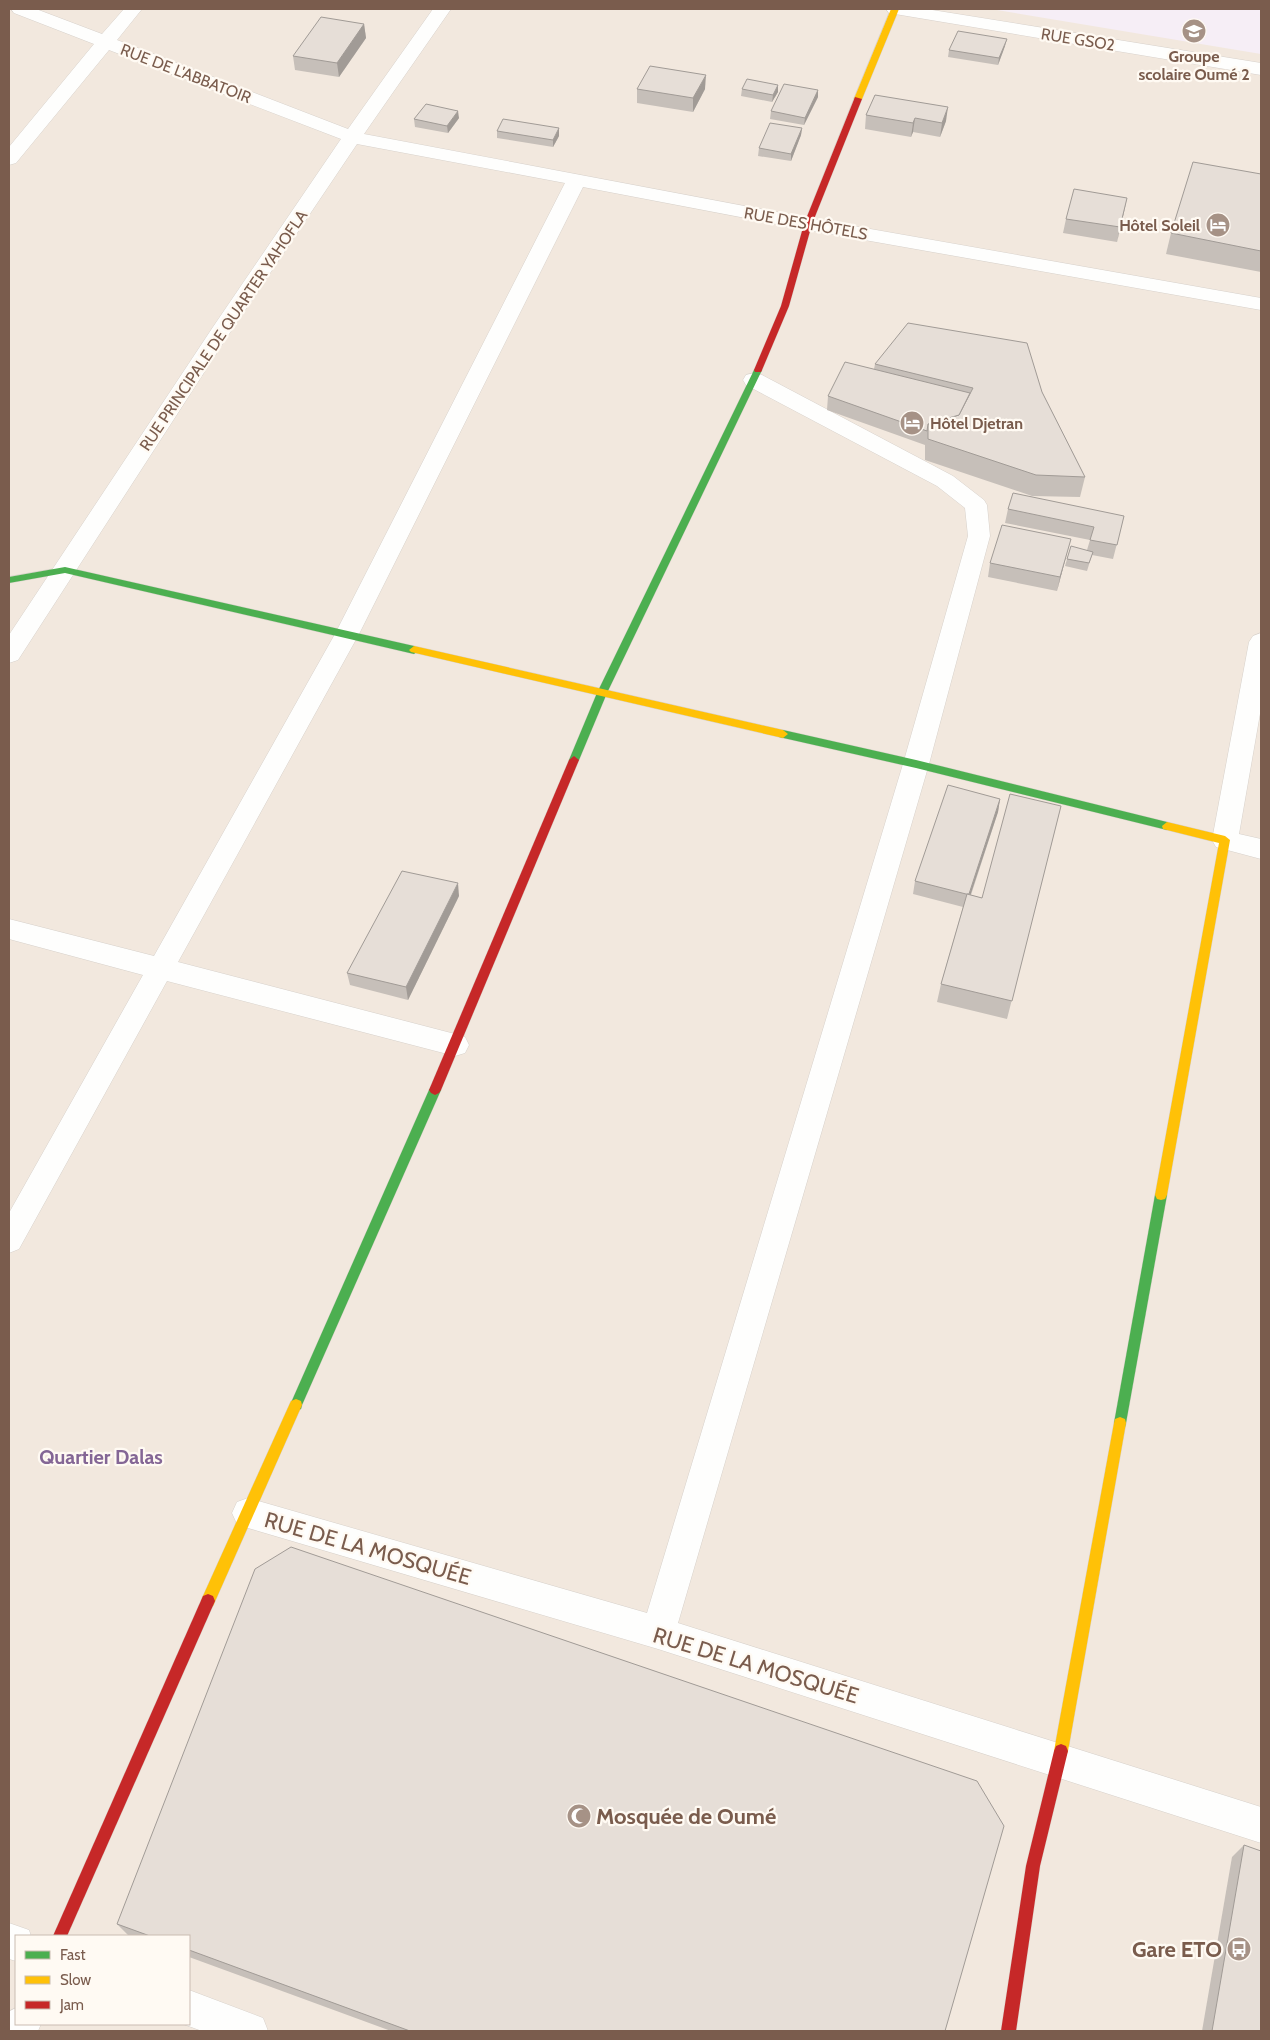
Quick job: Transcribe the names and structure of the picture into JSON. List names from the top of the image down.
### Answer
{
  "streets": {
    "street": [
      "RUE GSO2",
      "RUE DE L'ABBATOIR",
      "RUE DES HÔTELS",
      "RUE PRINCIPALE DE QUARTER YAHOFLA",
      "RUE DE LA MOSQUÉE"
    ]
  },
  "crossings": [
    ["RUE DE L'ABBATOIR", "RUE DES HÔTELS"],
    ["RUE DE L'ABBATOIR", "RUE PRINCIPALE DE QUARTER YAHOFLA"],
    ["RUE DES HÔTELS", "RUE PRINCIPALE DE QUARTER YAHOFLA"]
  ],
  "districts": ["Quartier Dalas"],
  "places": {
    "school or university": ["Groupe scolaire Oumé 2"],
    "hotel": ["Hôtel Soleil", "Hôtel Djetran"],
    "mosque": ["Mosquée de Oumé"],
    "bus stop": ["Gare ETO"]
  },
  "legend": ["Fast", "Slow", "Jam"]
}
